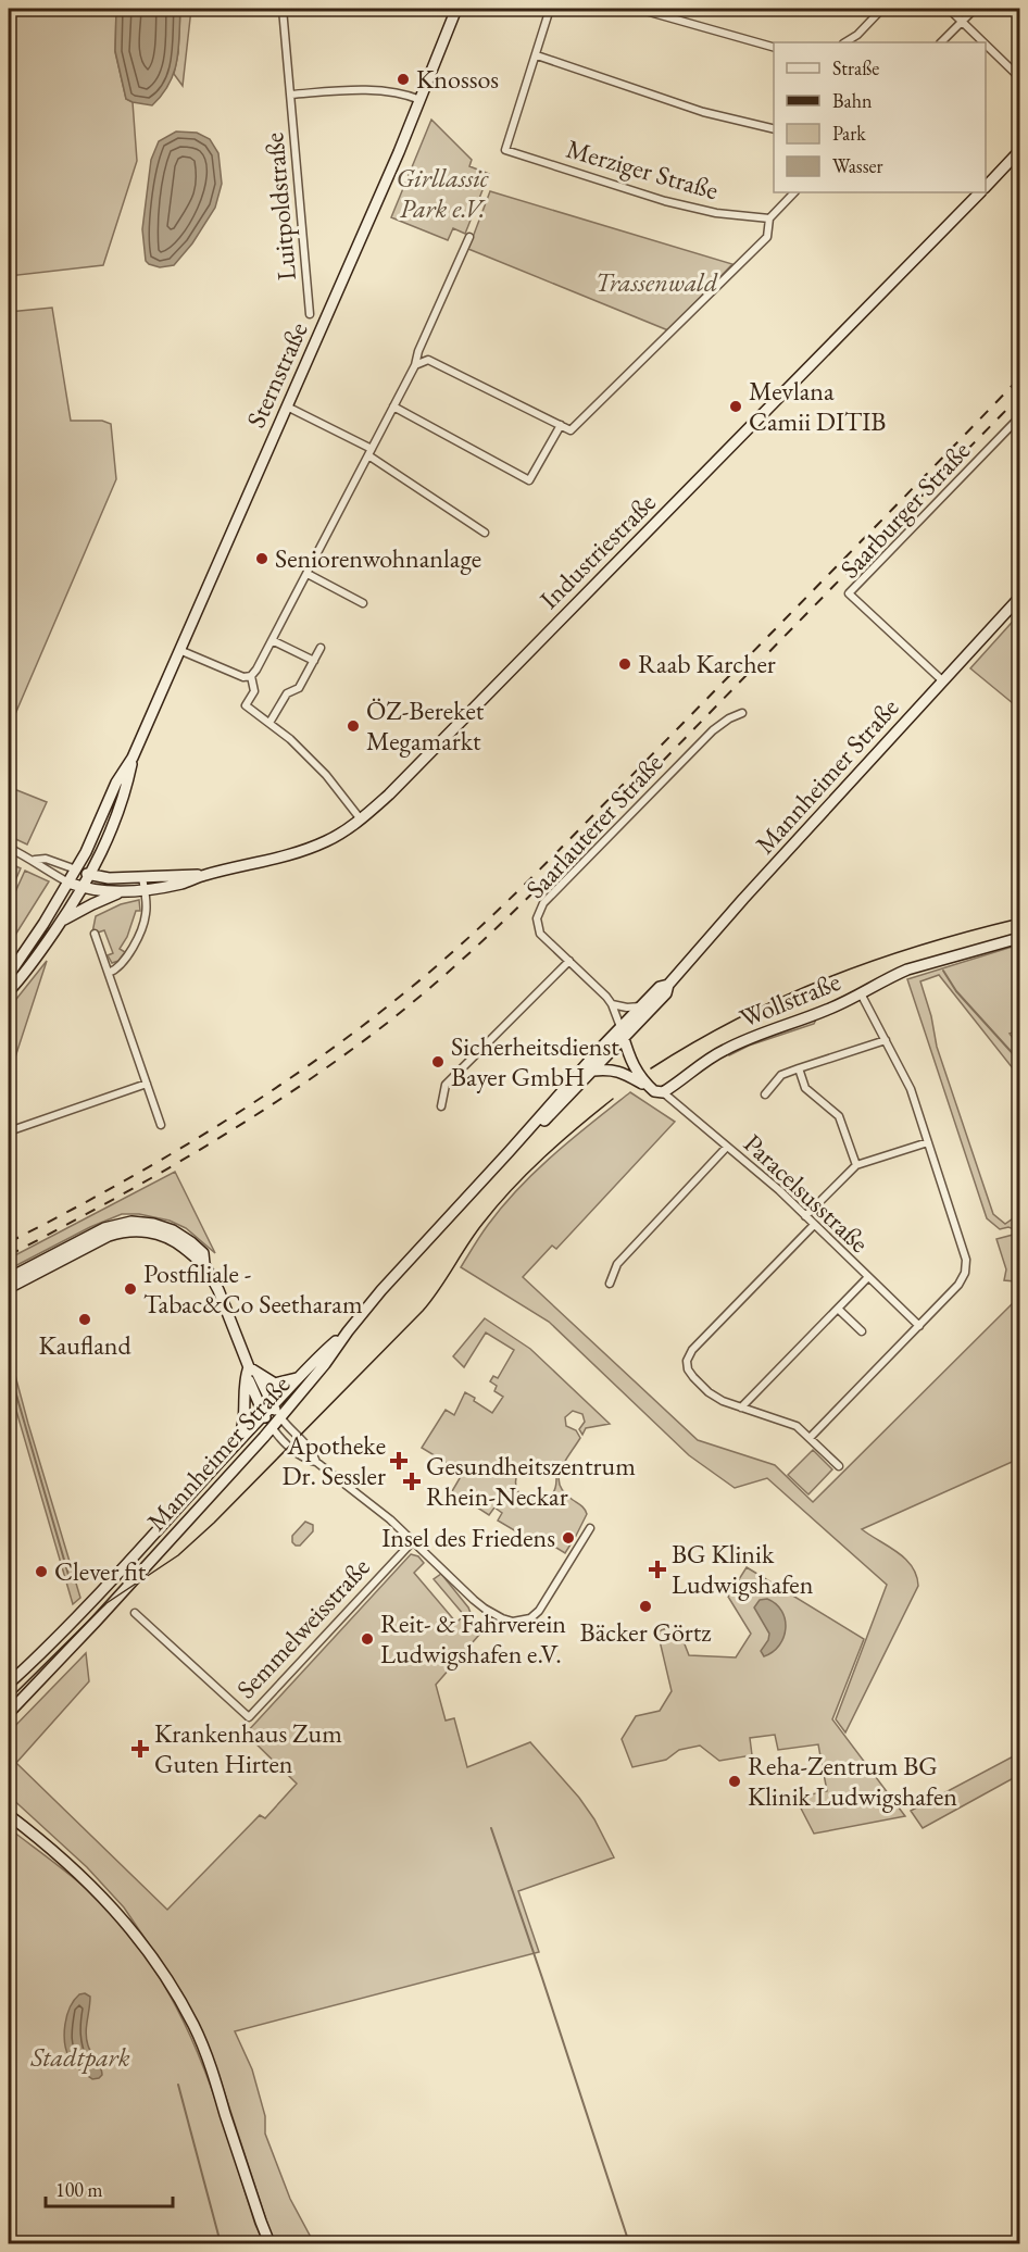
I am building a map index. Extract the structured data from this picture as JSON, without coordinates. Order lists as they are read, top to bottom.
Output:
{
  "streets": {
    "street": [
      "Merziger Straße",
      "Luitpoldstraße",
      "Sternstraße",
      "Saarburger Straße",
      "Industriestraße",
      "Mannheimer Straße",
      "Saarlauterer Straße",
      "Wollstraße",
      "Paracelsusstraße",
      "Semmelweisstraße"
    ]
  },
  "crossings": [
    ["Luitpoldstraße", "Sternstraße"],
    ["Sternstraße", "Industriestraße"],
    ["Saarburger Straße", "Mannheimer Straße"],
    ["Mannheimer Straße", "Saarlauterer Straße"],
    ["Wollstraße", "Paracelsusstraße"]
  ],
  "parks": ["Girllassic Park e.V.", "Trassenwald", "Stadtpark"],
  "places": {
    "other": [
      "Knossos",
      "Mevlana Camii DITIB",
      "Seniorenwohnanlage",
      "Raab Karcher",
      "ÖZ-Bereket Megamarkt",
      "Sicherheitsdienst Bayer GmbH",
      "Postfiliale - Tabac&Co Seetharam",
      "Kaufland",
      "Insel des Friedens",
      "Clever fit",
      "Bäcker Görtz",
      "Reit- & Fahrverein Ludwigshafen e.V.",
      "Reha-Zentrum BG Klinik Ludwigshafen"
    ],
    "health": [
      "Apotheke Dr. Sessler",
      "Gesundheitszentrum Rhein-Neckar",
      "BG Klinik Ludwigshafen",
      "Krankenhaus Zum Guten Hirten"
    ]
  },
  "legend": [
    "Straße",
    "Bahn",
    "Park",
    "Wasser"
  ],
  "scale_bar": "100 m"
}
